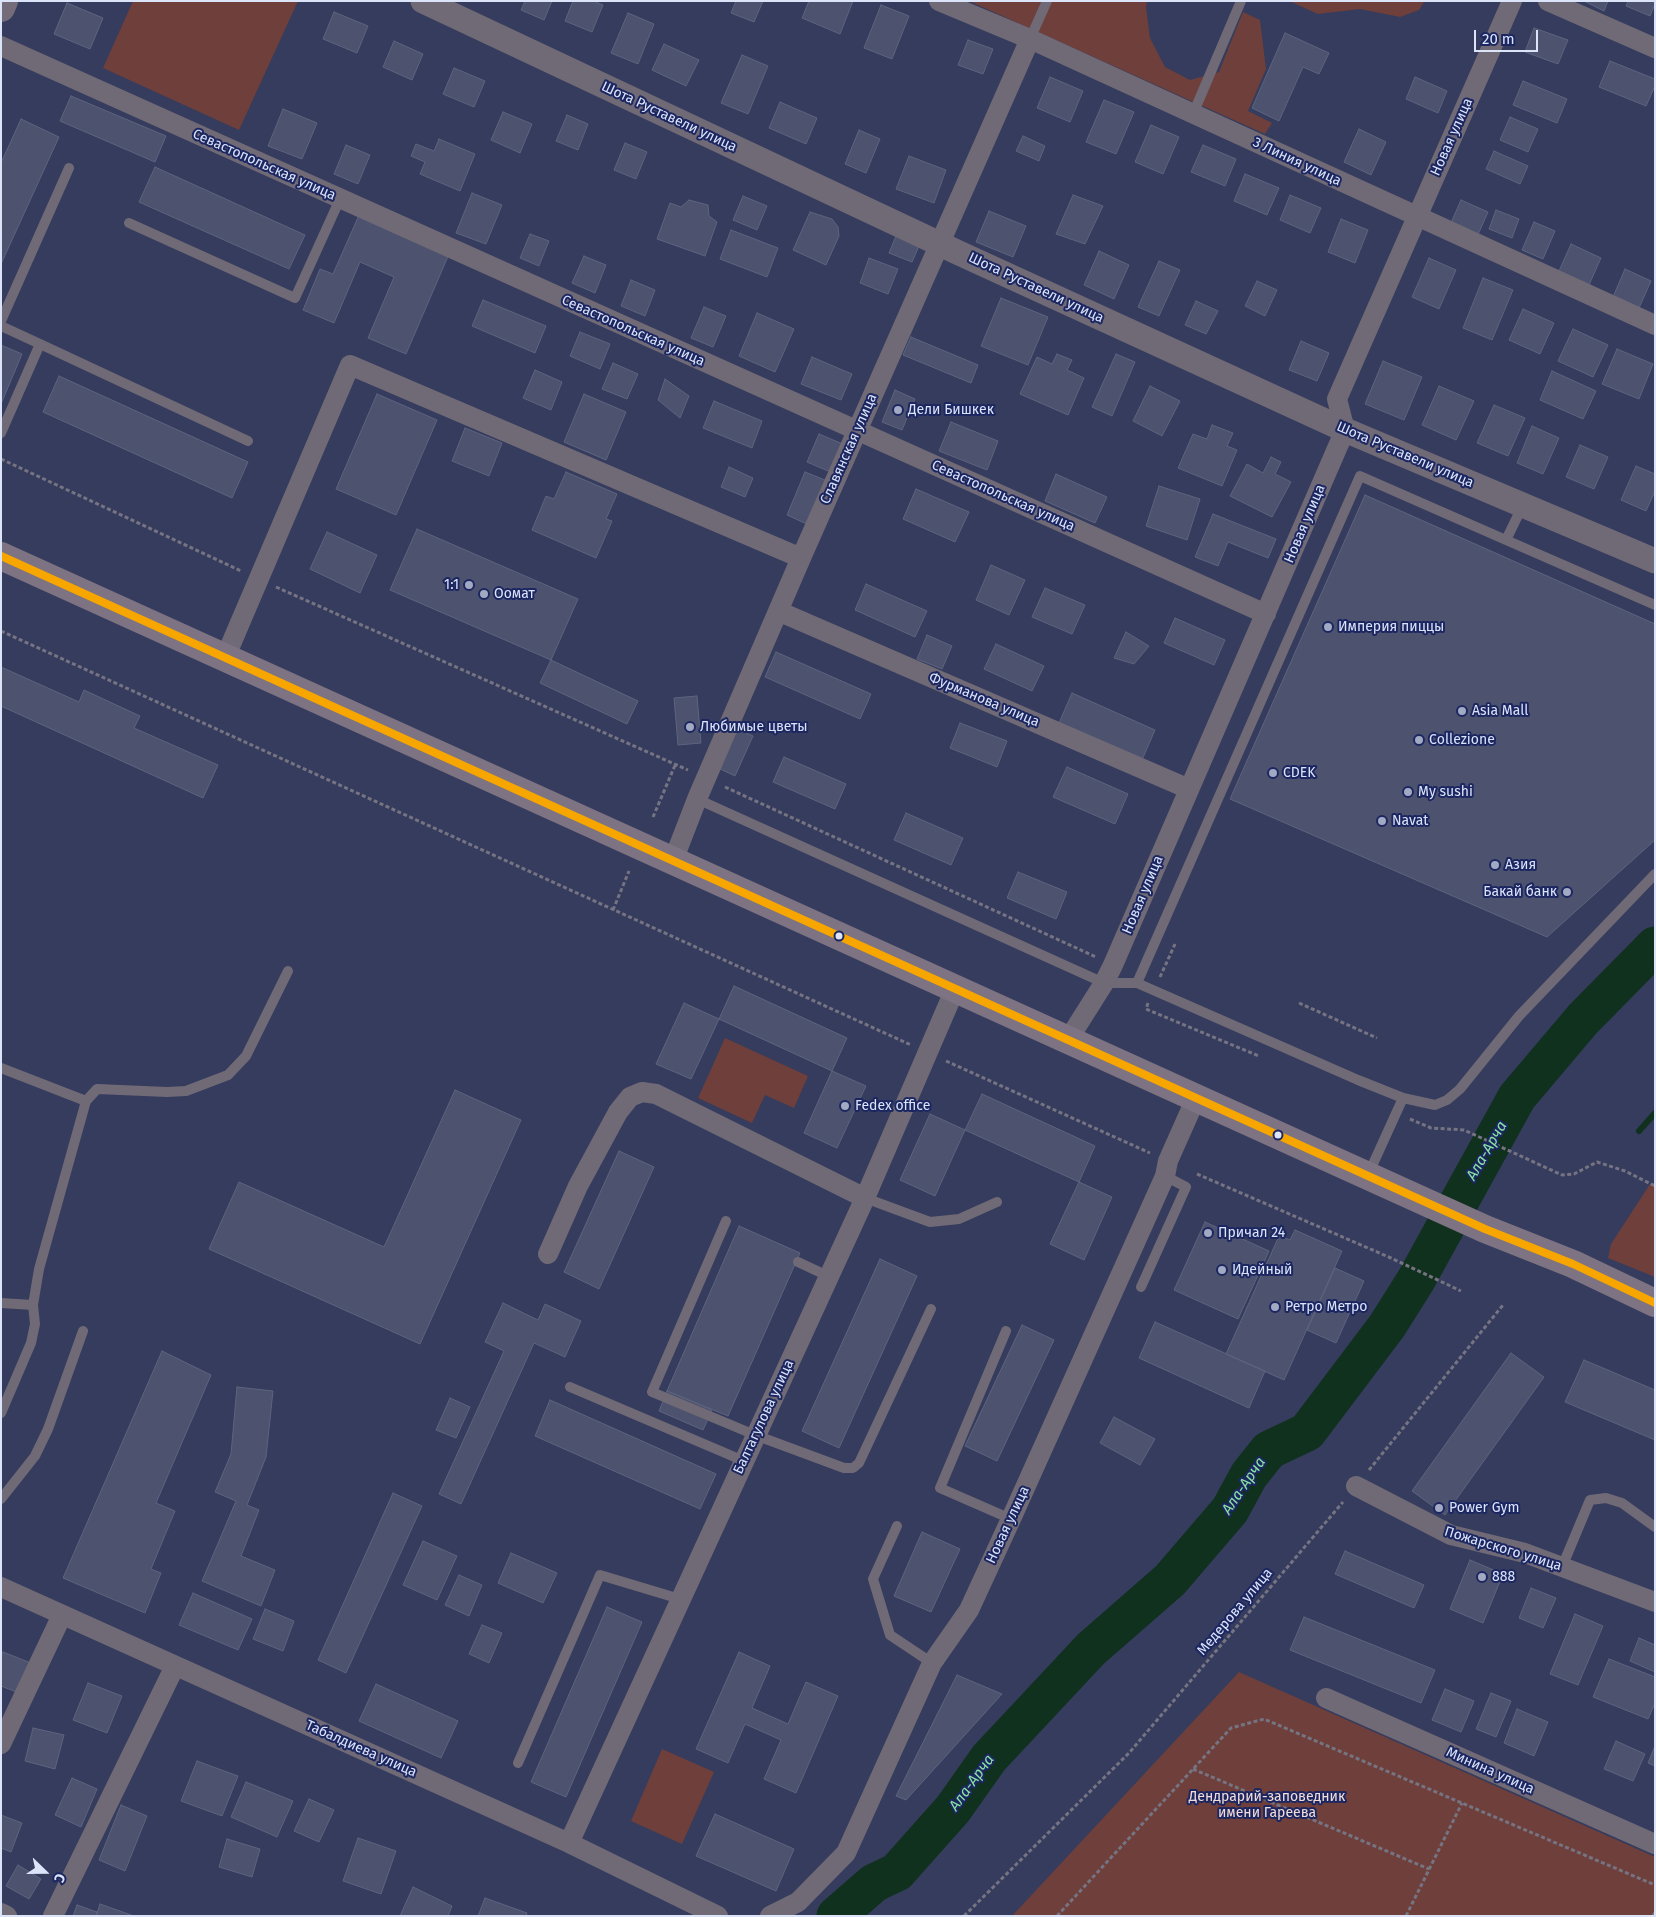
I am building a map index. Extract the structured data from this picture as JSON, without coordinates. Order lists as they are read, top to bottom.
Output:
{
  "streets": {
    "street": [
      "Шота Руставели улица",
      "Новая улица",
      "3 Линия улица",
      "Севастопольская улица",
      "Славянская улица",
      "Фурманова улица",
      "Балтагулова улица",
      "Пожарского улица",
      "Табалдиева улица",
      "Минина улица"
    ],
    "path": ["Медерова улица"]
  },
  "crossings": [
    ["Шота Руставели улица", "Новая улица"],
    ["Шота Руставели улица", "Славянская улица"],
    ["Новая улица", "3 Линия улица"],
    ["Новая улица", "Севастопольская улица"],
    ["Новая улица", "Фурманова улица"],
    ["3 Линия улица", "Славянская улица"],
    ["Севастопольская улица", "Славянская улица"],
    ["Славянская улица", "Фурманова улица"],
    ["Балтагулова улица", "Табалдиева улица"],
    ["Пожарского улица", "Медерова улица"]
  ],
  "water": ["Ала-Арча"],
  "parks": ["Дендрарий-заповедник имени Гареева"],
  "places": [
    "Дели Бишкек",
    "1:1",
    "Оомат",
    "Империя пиццы",
    "Asia Mall",
    "Любимые цветы",
    "Cоllezione",
    "CDEK",
    "My sushi",
    "Navat",
    "Азия",
    "Бакай банк",
    "Fedex office",
    "Причал 24",
    "Идейный",
    "Ретро Метро",
    "Power Gym",
    "888"
  ],
  "scale_bar": "20 m",
  "north": "right"
}
